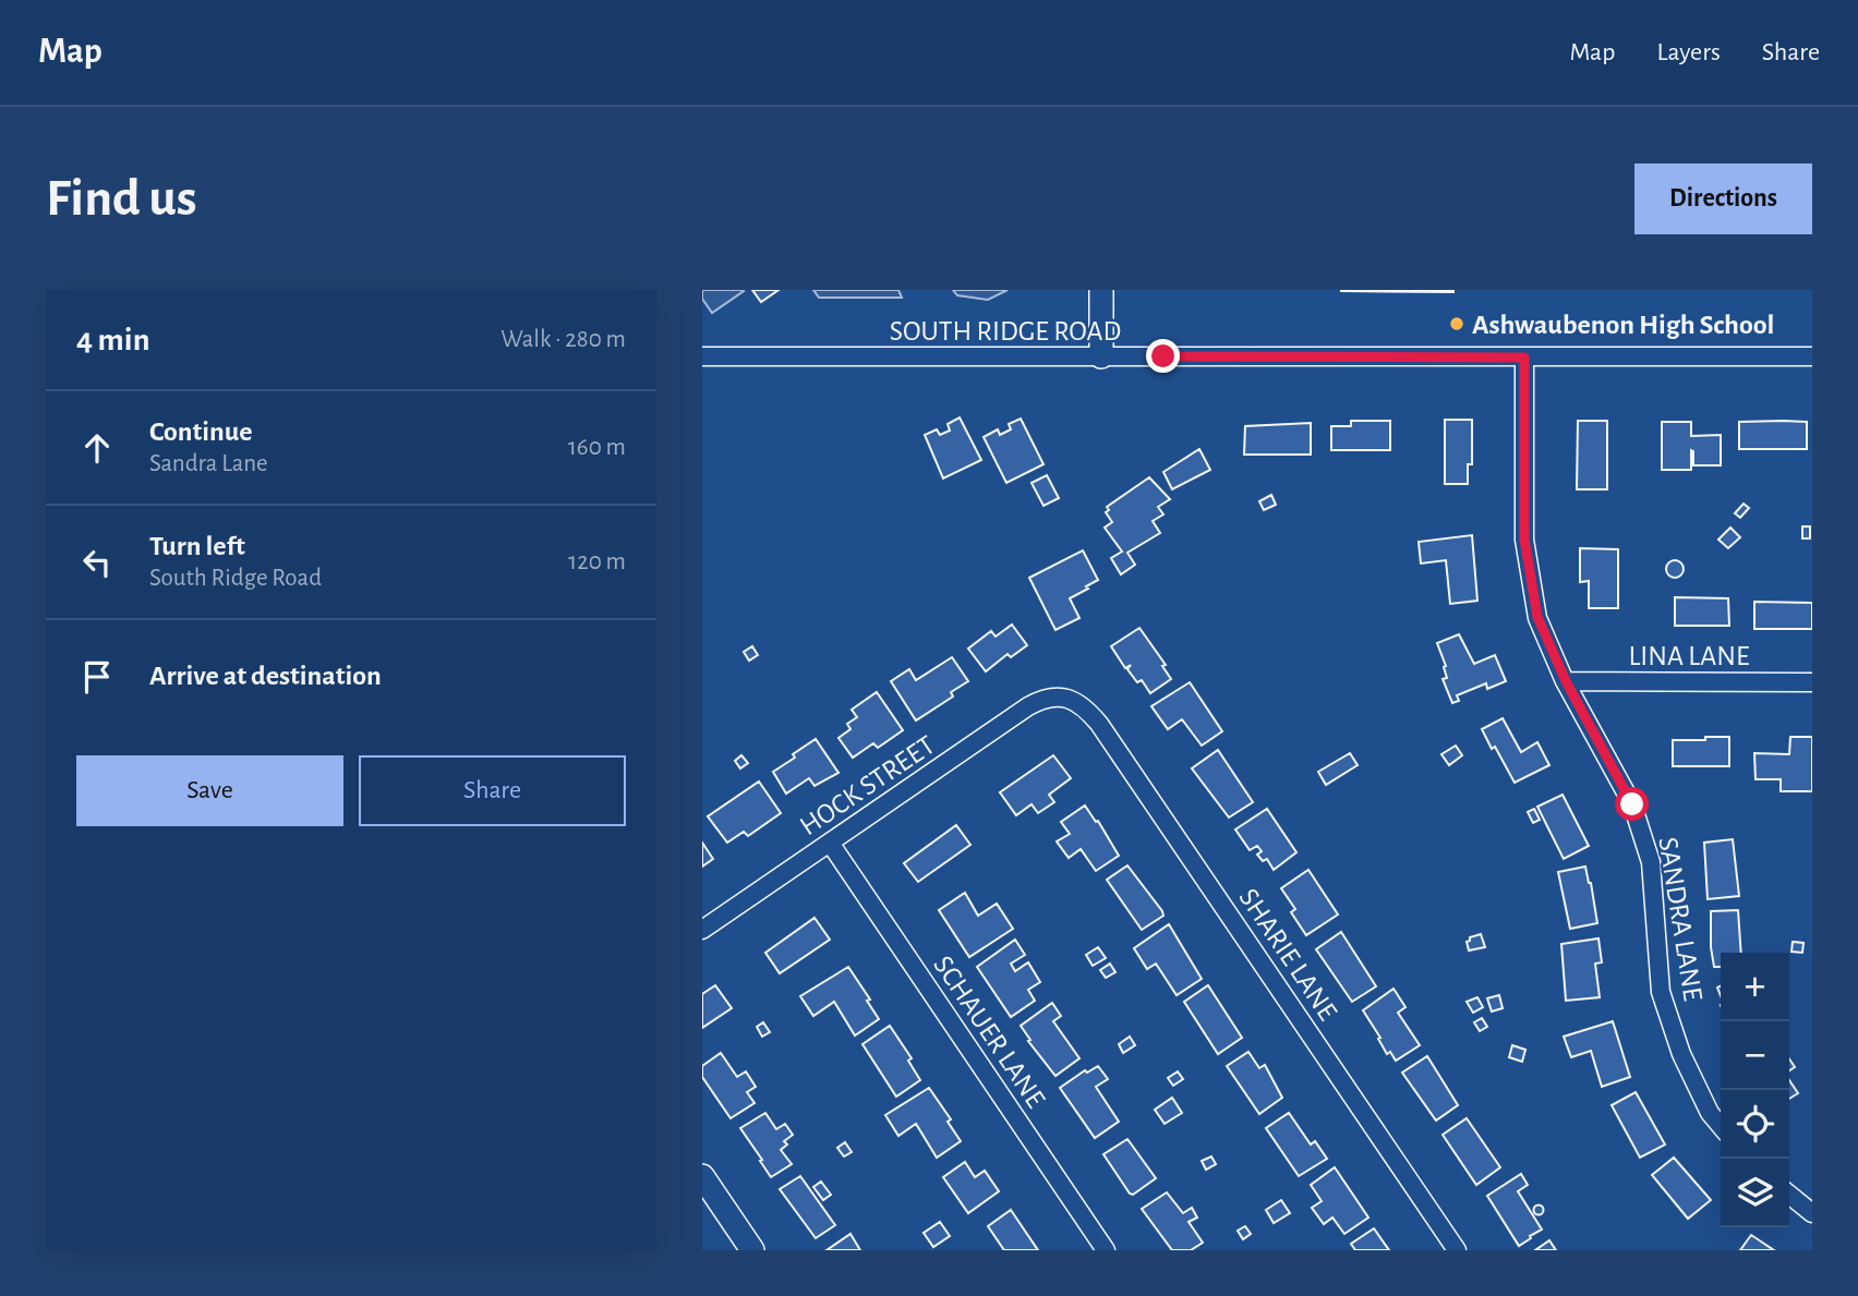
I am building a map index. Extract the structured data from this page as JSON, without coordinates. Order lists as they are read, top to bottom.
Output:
{
  "streets": {
    "street": [
      "SOUTH RIDGE ROAD",
      "LINA LANE",
      "HOCK STREET",
      "SANDRA LANE",
      "SHARIE LANE",
      "SCHAUER LANE"
    ]
  },
  "crossings": [
    ["SOUTH RIDGE ROAD", "SANDRA LANE"],
    ["LINA LANE", "SANDRA LANE"],
    ["HOCK STREET", "SHARIE LANE"],
    ["HOCK STREET", "SCHAUER LANE"]
  ],
  "places": ["Ashwaubenon High School"],
  "page": {
    "header": "Map",
    "nav": ["Map", "Layers", "Share"],
    "buttons": [
      "Directions",
      ["Save", "Share"]
    ],
    "title": "Find us",
    "heading": ["4 min", "Walk · 280 m"],
    "list": [
      ["Continue", "Sandra Lane", "160 m"],
      ["Turn left", "South Ridge Road", "120 m"],
      "Arrive at destination"
    ],
    "map_buttons": ["+", "−"]
  }
}
